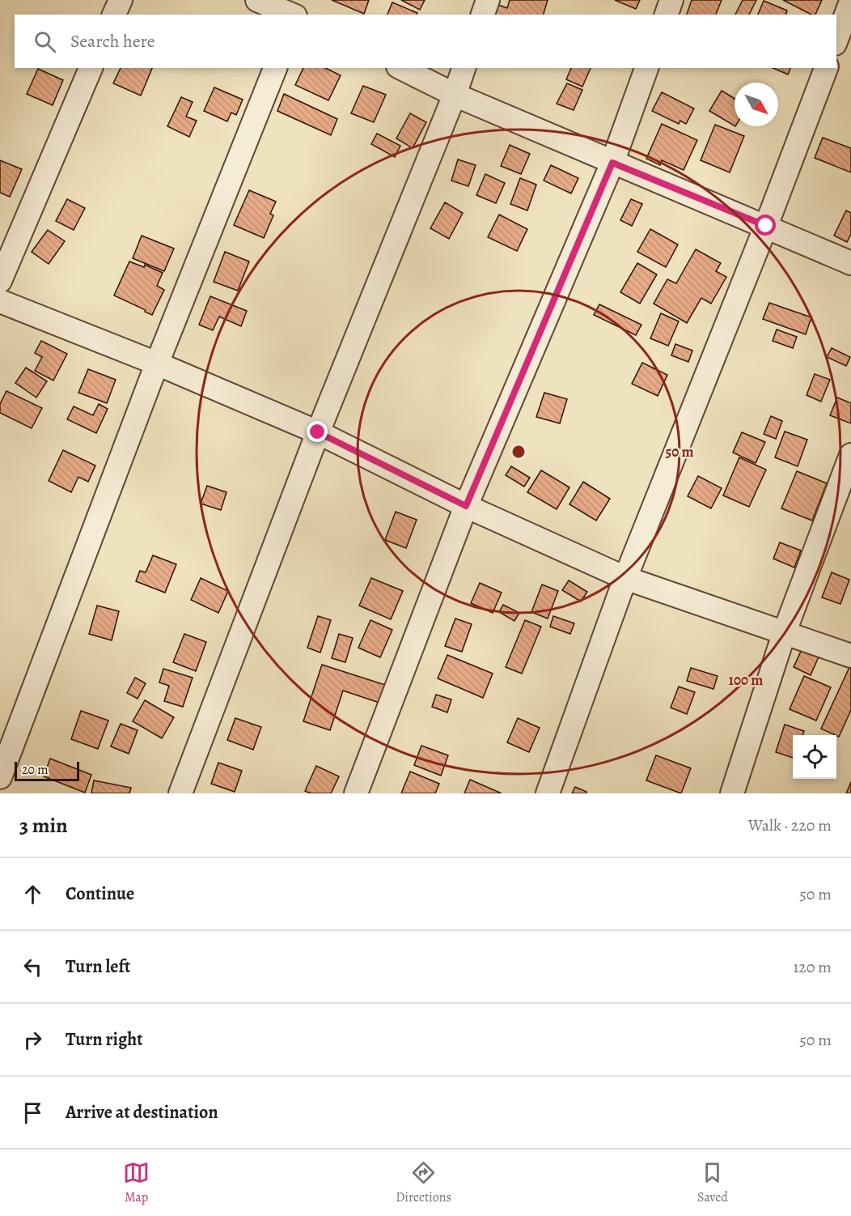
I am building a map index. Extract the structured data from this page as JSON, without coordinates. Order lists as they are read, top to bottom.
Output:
{
  "scale_bar": "20 m",
  "north": "bottom right",
  "page": {
    "search": "Search here",
    "scale": "20 m",
    "heading": ["3 min", "Walk · 220 m"],
    "list": [
      ["Continue", "50 m"],
      ["Turn left", "120 m"],
      ["Turn right", "50 m"],
      "Arrive at destination"
    ],
    "nav": ["Map", "Directions", "Saved"]
  },
  "rings": ["50 m", "100 m"]
}
